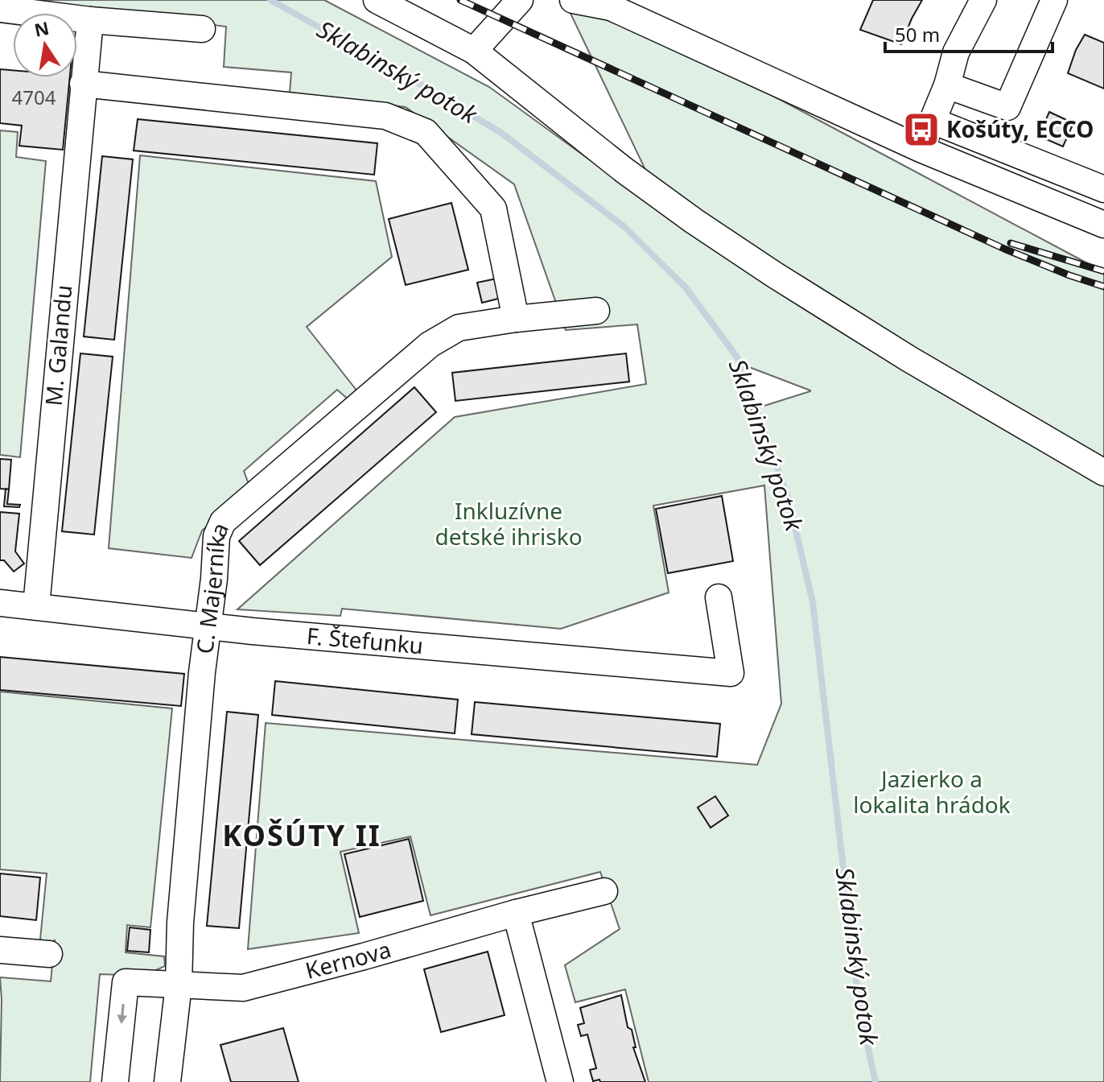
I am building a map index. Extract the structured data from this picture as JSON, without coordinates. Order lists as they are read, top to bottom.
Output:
{
  "streets": {
    "street": [
      "M. Galandu",
      "C. Majerníka",
      "F. Štefunku",
      "Kernova"
    ]
  },
  "crossings": [
    ["M. Galandu", "F. Štefunku"],
    ["C. Majerníka", "F. Štefunku"],
    ["C. Majerníka", "Kernova"]
  ],
  "districts": ["KOŠÚTY II"],
  "water": ["Sklabinský potok"],
  "parks": ["Inkluzívne detské ihrisko", "Jazierko a lokalita hrádok"],
  "places": {
    "bus stop": ["Košúty, ECCO"]
  },
  "house_numbers": ["4704"],
  "scale_bar": "50 m",
  "north": "top"
}
